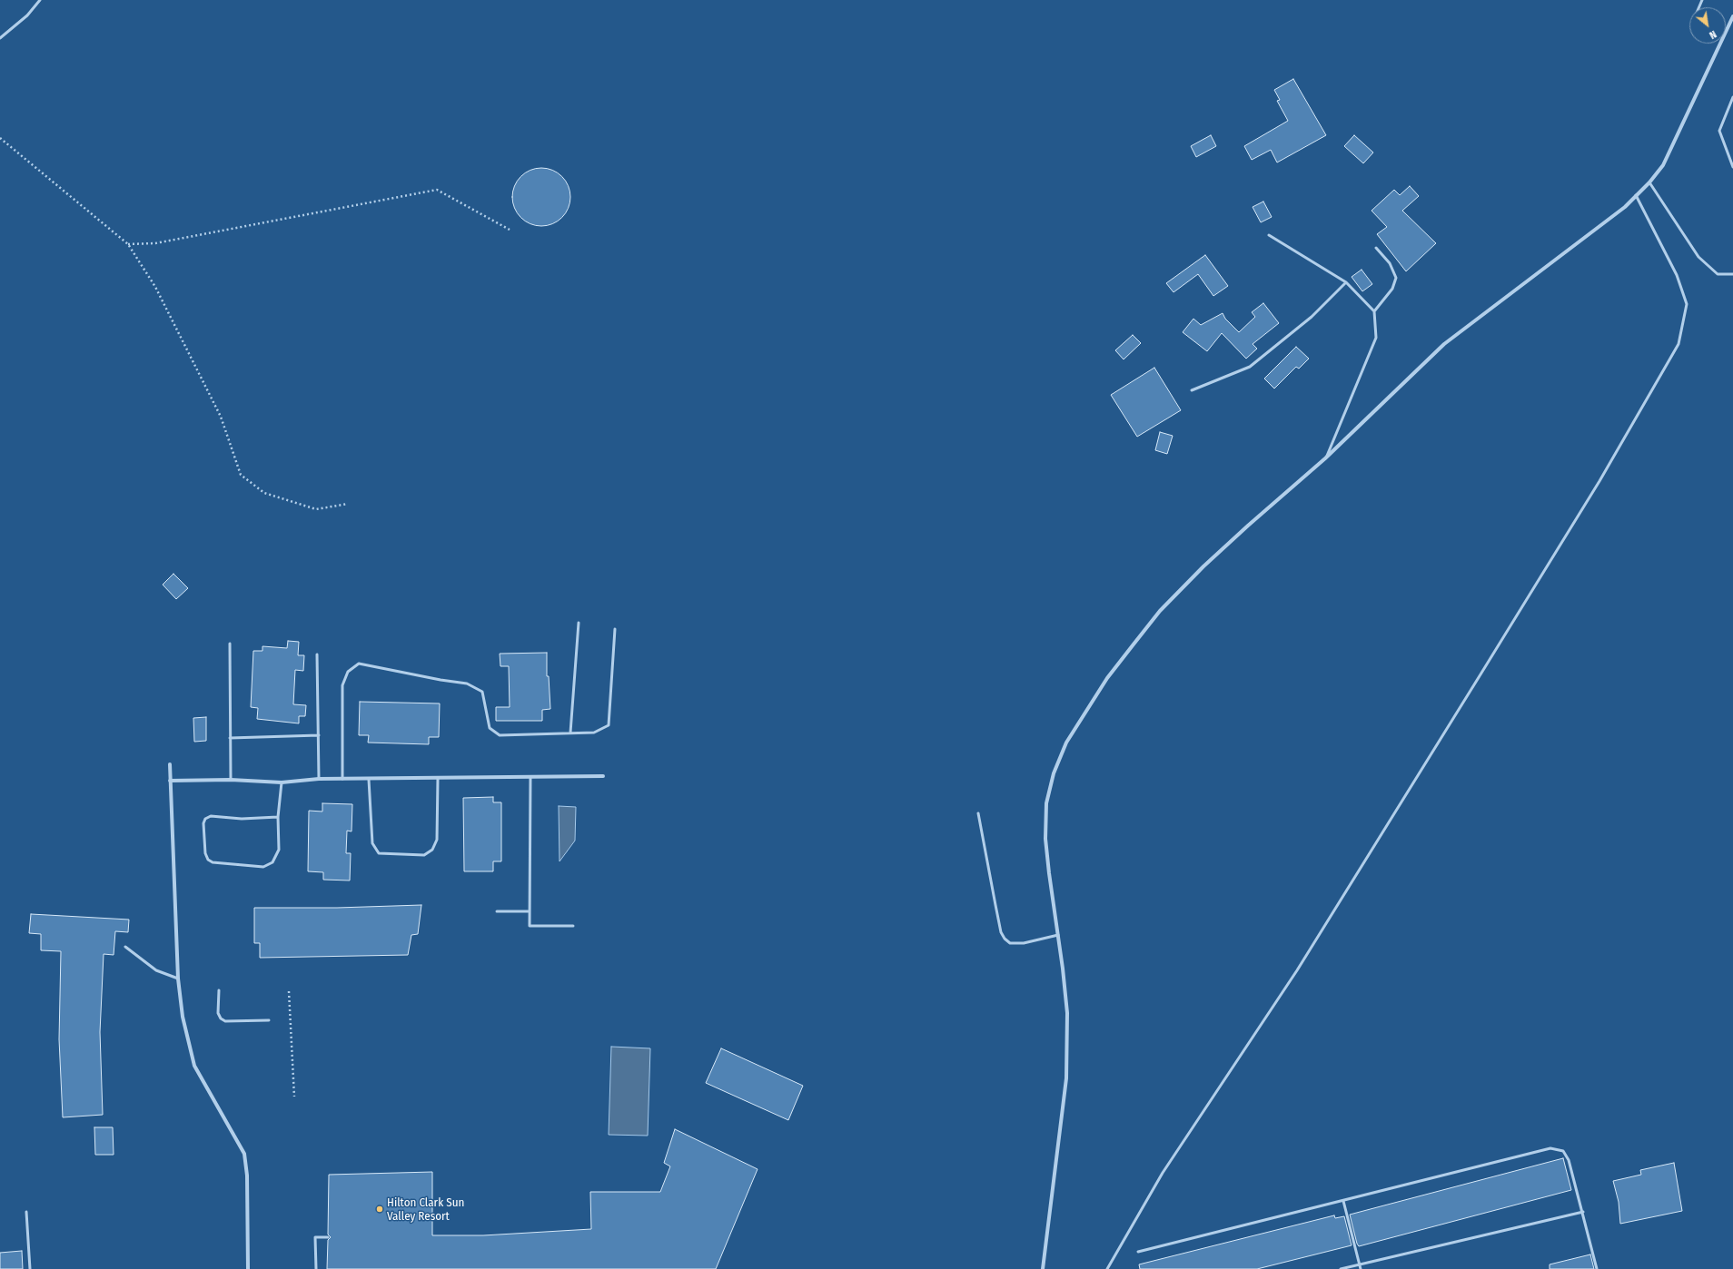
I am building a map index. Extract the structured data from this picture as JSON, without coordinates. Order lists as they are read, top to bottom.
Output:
{
  "places": ["Hilton Clark Sun Valley Resort"],
  "north": "bottom right"
}
